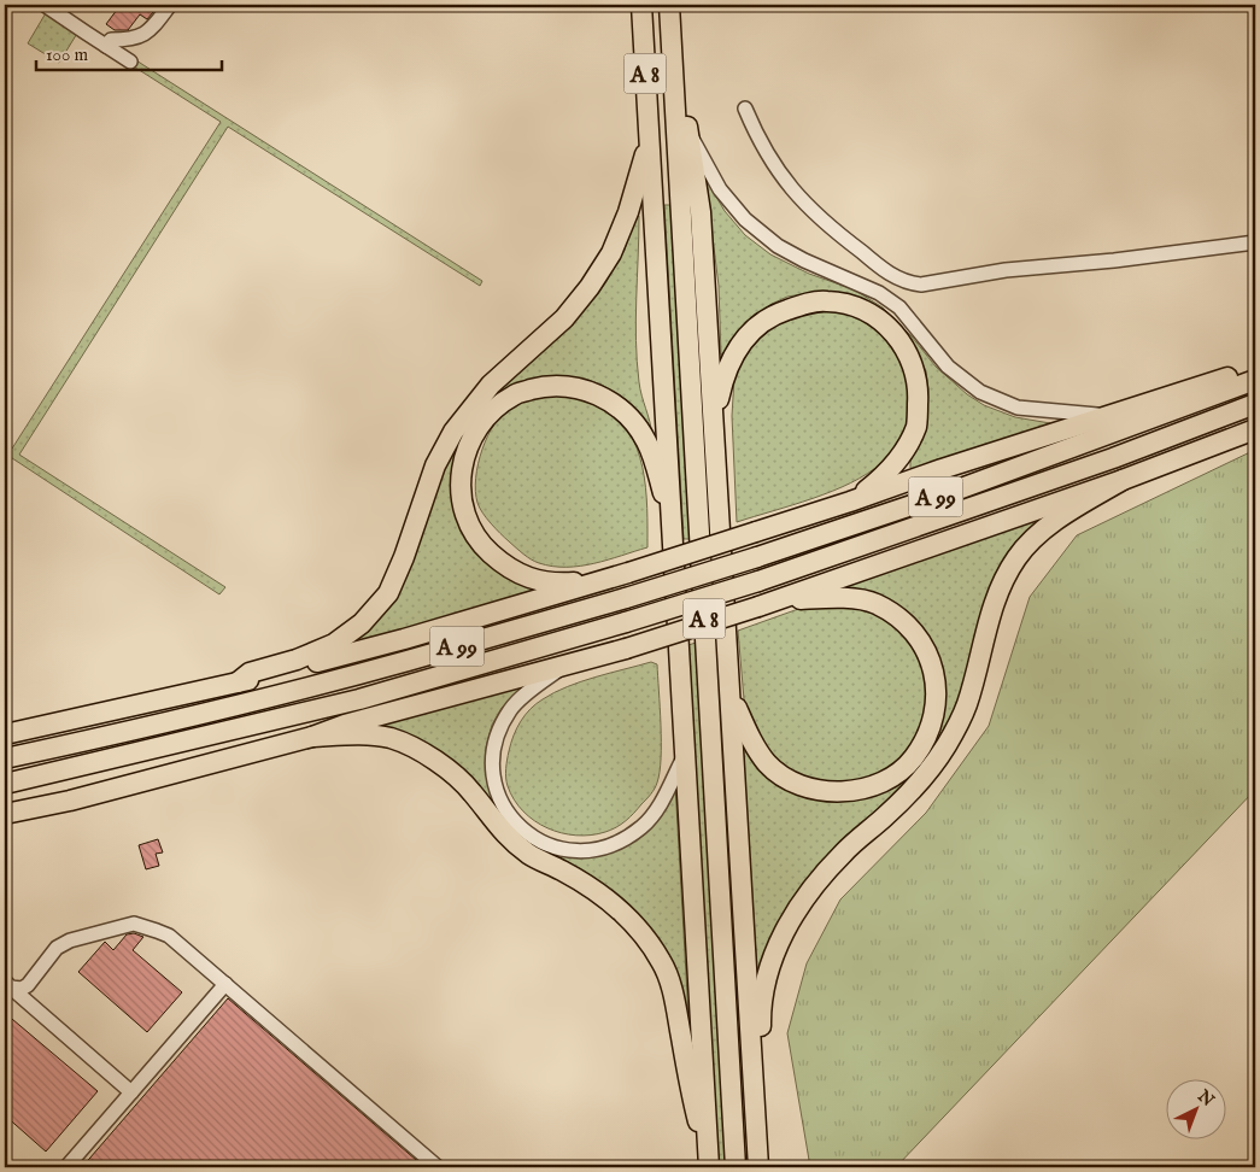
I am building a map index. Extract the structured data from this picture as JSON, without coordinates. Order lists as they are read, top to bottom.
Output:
{
  "streets": {
    "highway": ["A 8", "A 99"]
  },
  "scale_bar": "100 m",
  "north": "top right"
}
